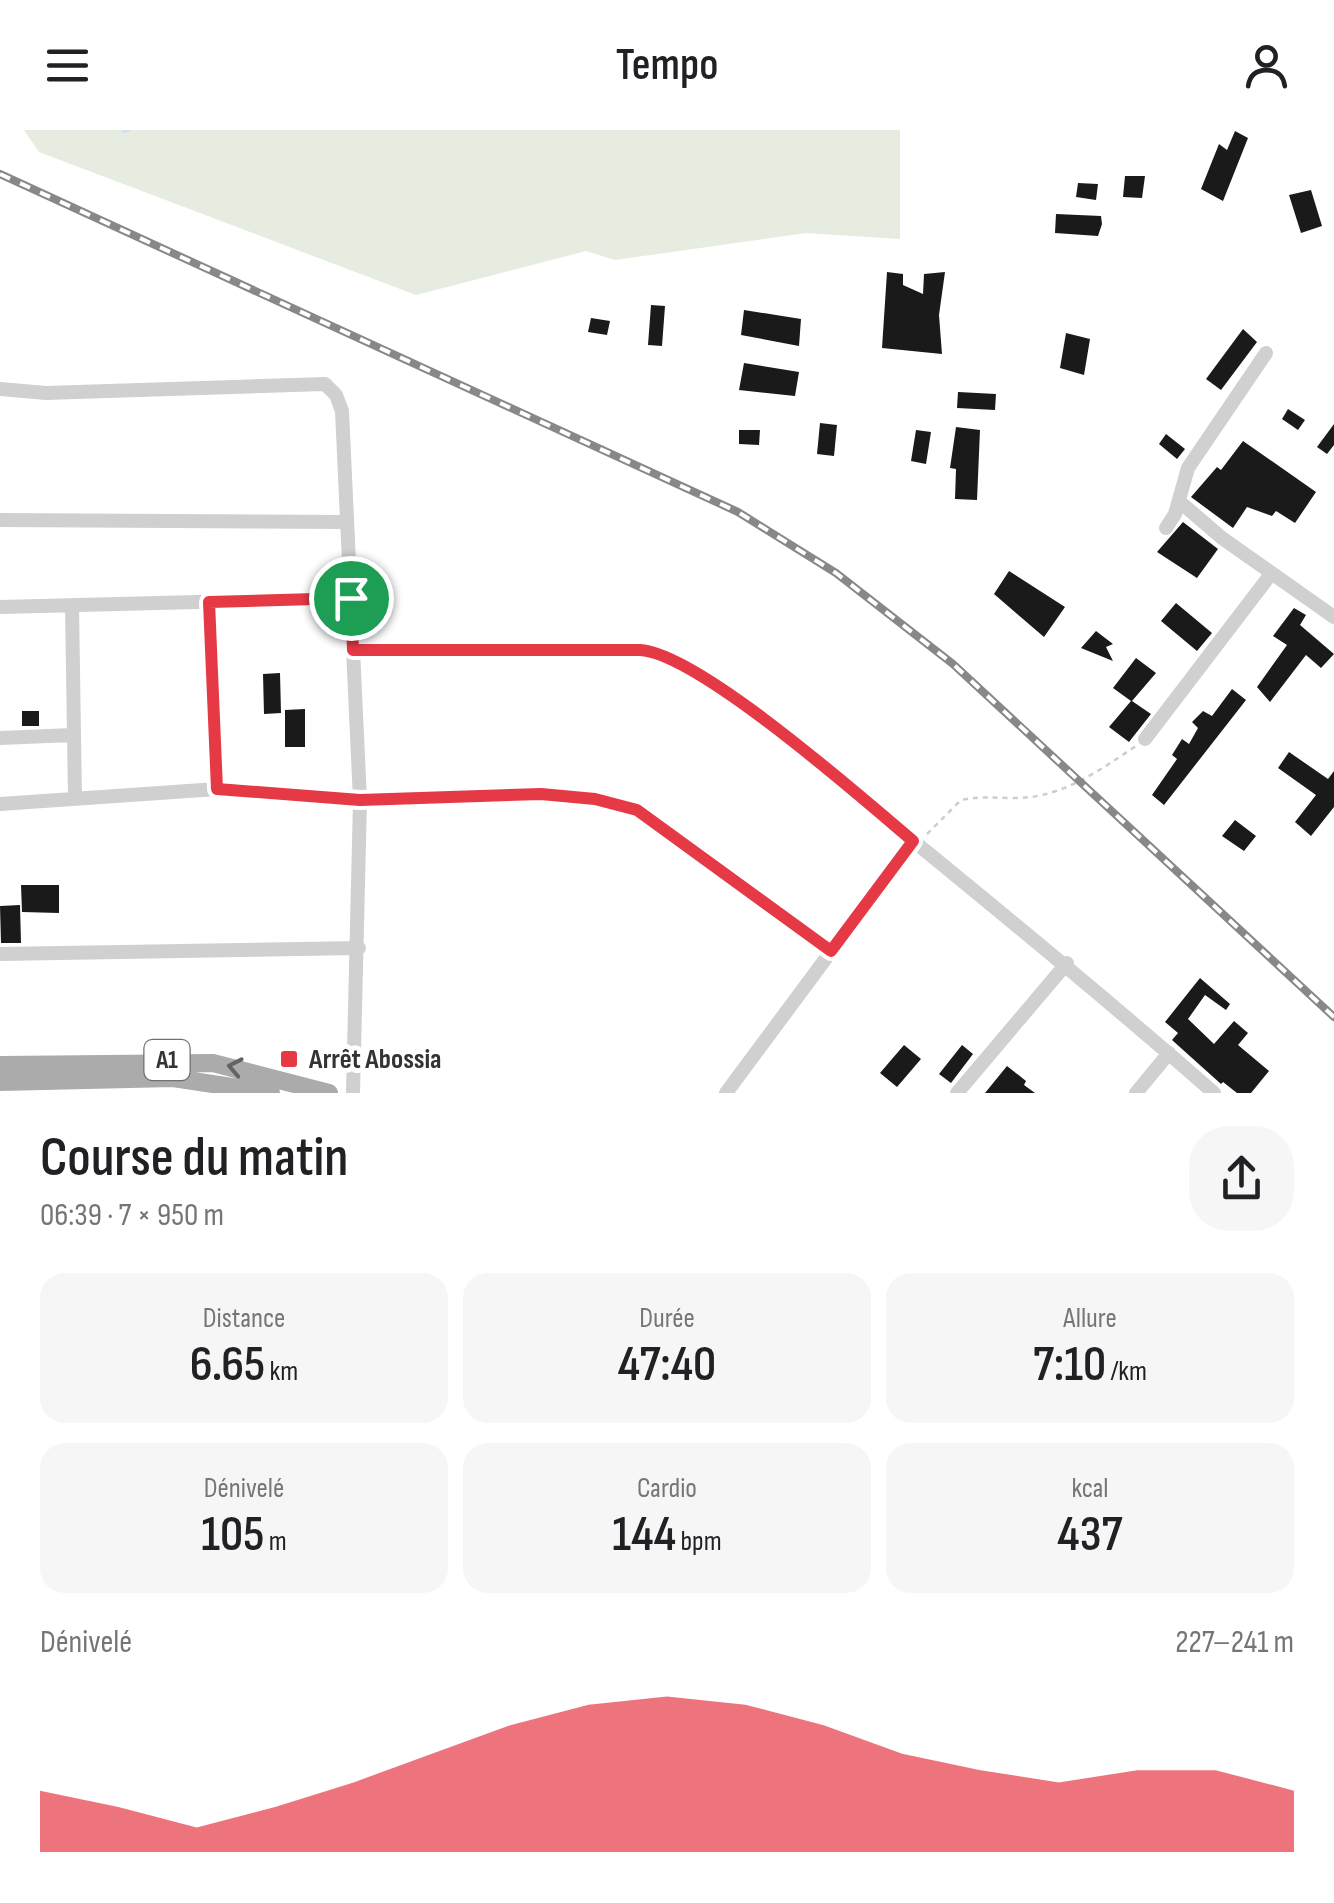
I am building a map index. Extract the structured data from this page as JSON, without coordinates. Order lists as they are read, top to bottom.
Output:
{
  "streets": {
    "main road": ["A1"]
  },
  "places": {
    "transit": ["Arrêt Abossia"]
  },
  "page": {
    "header": "Tempo",
    "heading": ["Course du matin", "06:39 · 7 × 950 m"],
    "stats": [
      ["Distance", "6.65 km"],
      ["Durée", "47:40"],
      ["Allure", "7:10 /km"],
      ["Dénivelé", "105 m"],
      ["Cardio", "144 bpm"],
      ["kcal", "437"]
    ],
    "chart": ["Dénivelé", "227–241 m"]
  }
}
